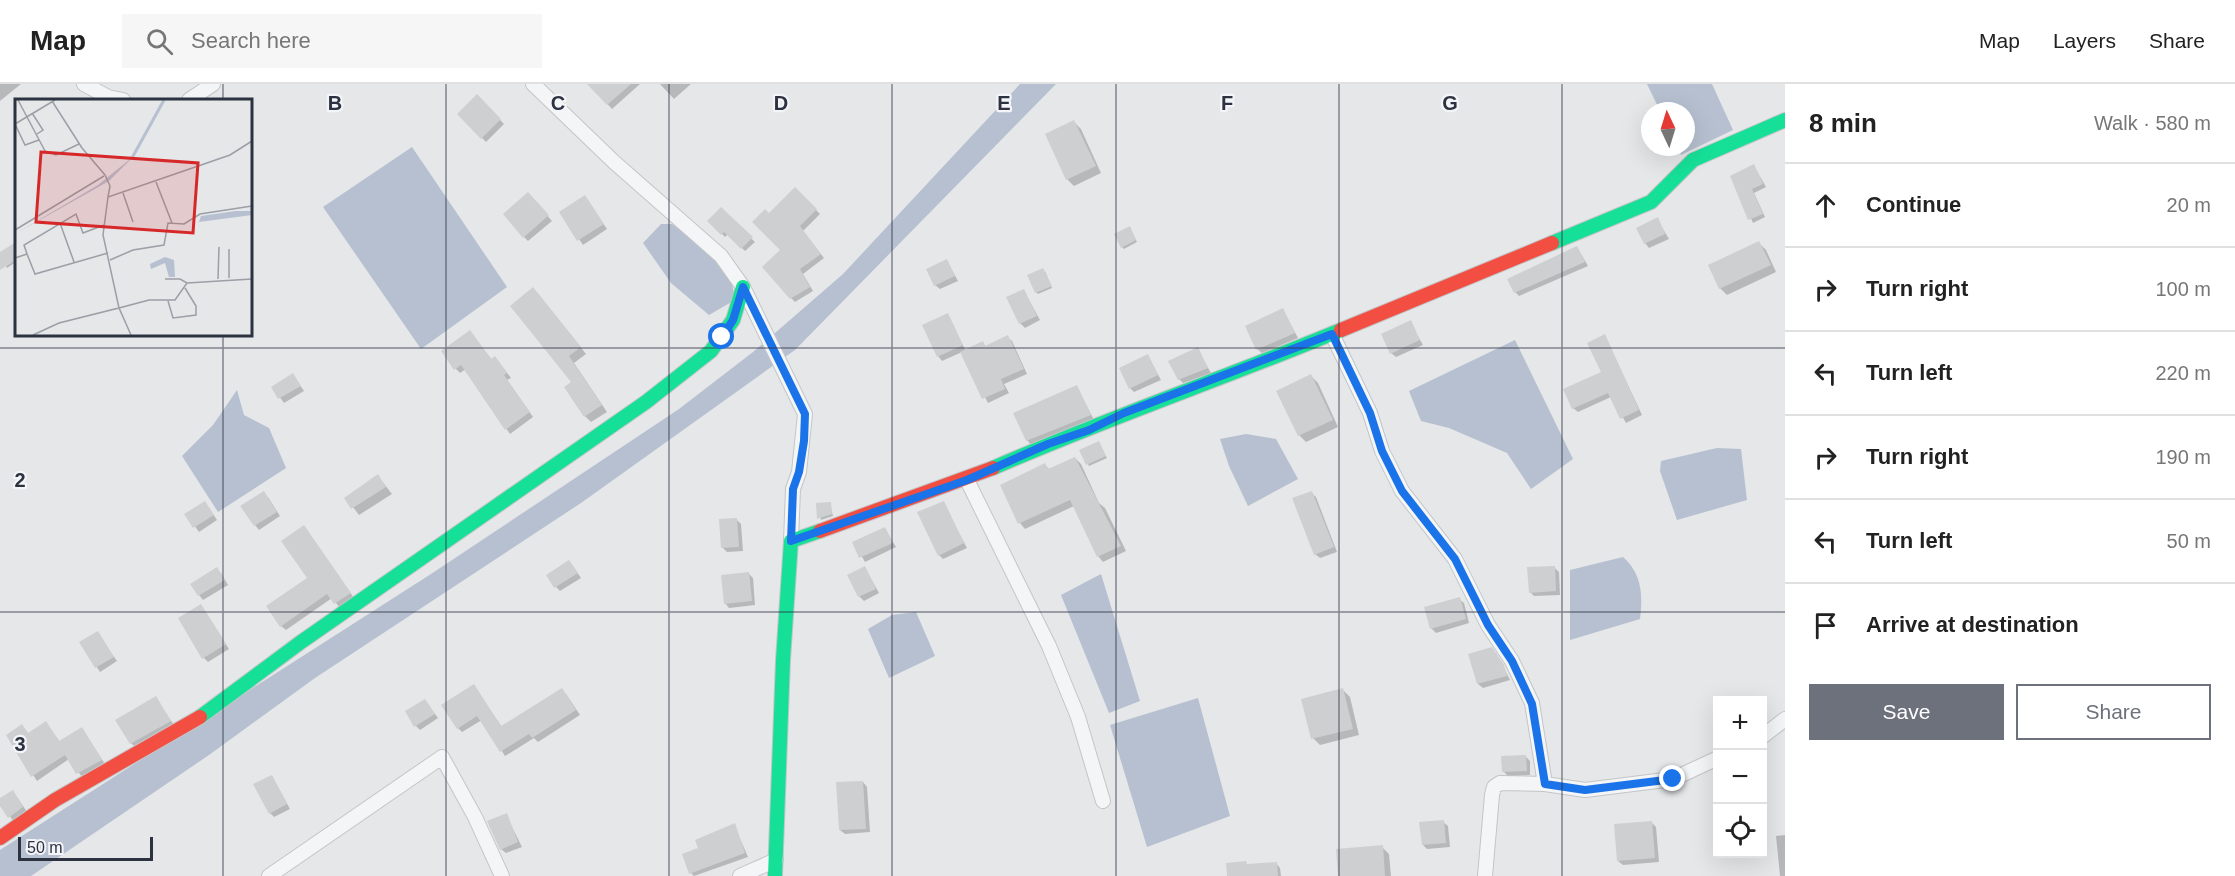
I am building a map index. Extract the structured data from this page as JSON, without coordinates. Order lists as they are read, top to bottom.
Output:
{
  "scale_bar": "50 m",
  "north": "top",
  "page": {
    "header": "Map",
    "search": "Search here",
    "nav": ["Map", "Layers", "Share"],
    "heading": ["8 min", "Walk · 580 m"],
    "list": [
      ["Continue", "20 m"],
      ["Turn right", "100 m"],
      ["Turn left", "220 m"],
      ["Turn right", "190 m"],
      ["Turn left", "50 m"],
      "Arrive at destination"
    ],
    "buttons": ["Save", "Share"],
    "map_buttons": ["+", "−"],
    "scale": "50 m"
  },
  "grid": {
    "columns": [
      "B",
      "C",
      "D",
      "E",
      "F",
      "G"
    ],
    "rows": ["2", "3"]
  }
}
